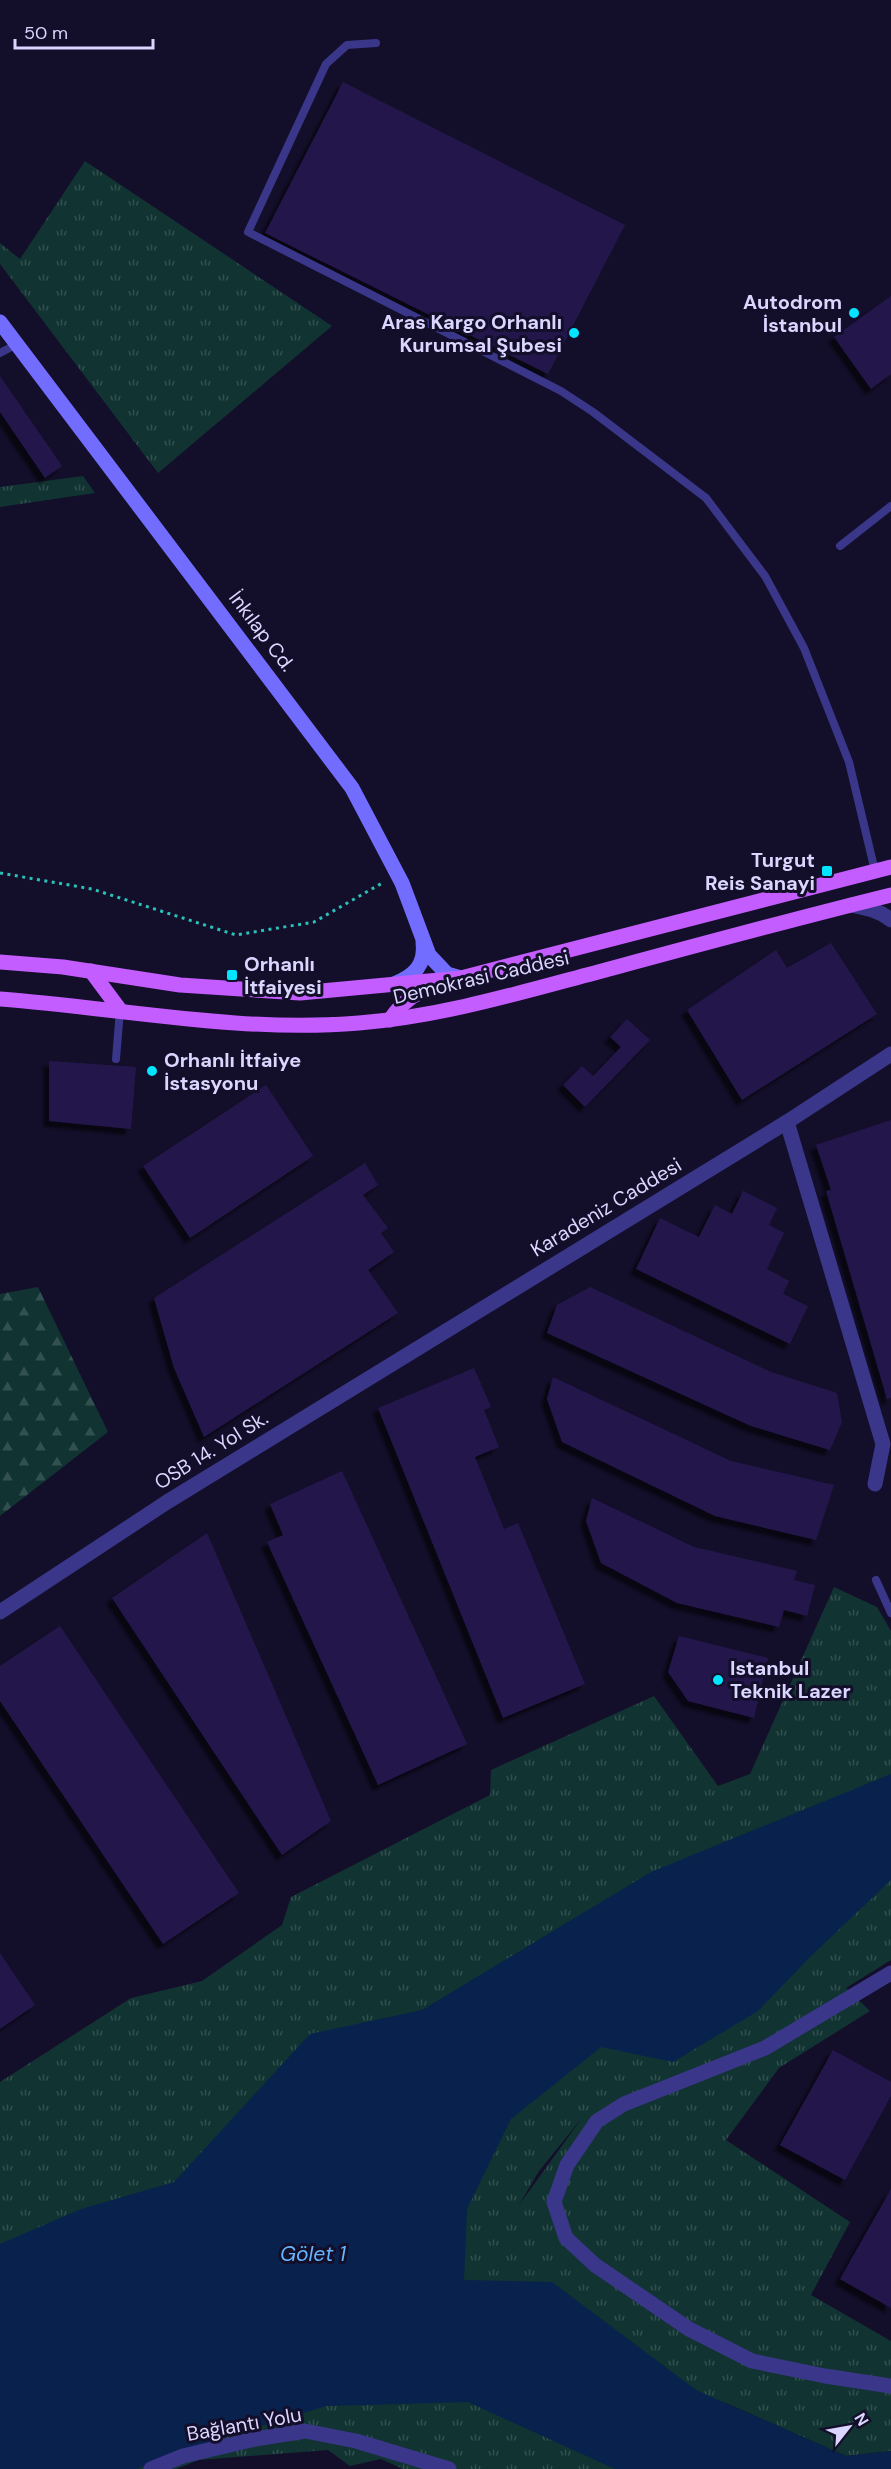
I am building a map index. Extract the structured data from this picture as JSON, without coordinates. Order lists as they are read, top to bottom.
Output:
{
  "streets": {
    "main road": ["Demokrasi Caddesi"],
    "street": [
      "İnkılap Cd.",
      "Karadeniz Caddesi",
      "OSB 14. Yol Sk.",
      "Bağlantı Yolu"
    ]
  },
  "crossings": [
    ["İnkılap Cd.", "Demokrasi Caddesi"],
    ["Karadeniz Caddesi", "OSB 14. Yol Sk."]
  ],
  "water": ["Gölet 1"],
  "places": {
    "other": [
      "Autodrom İstanbul",
      "Aras Kargo Orhanlı Kurumsal Şubesi",
      "Orhanlı İtfaiye İstasyonu",
      "Istanbul Teknik Lazer"
    ],
    "transit": ["Turgut Reis Sanayi", "Orhanlı İtfaiyesi"]
  },
  "scale_bar": "50 m",
  "north": "top right"
}
